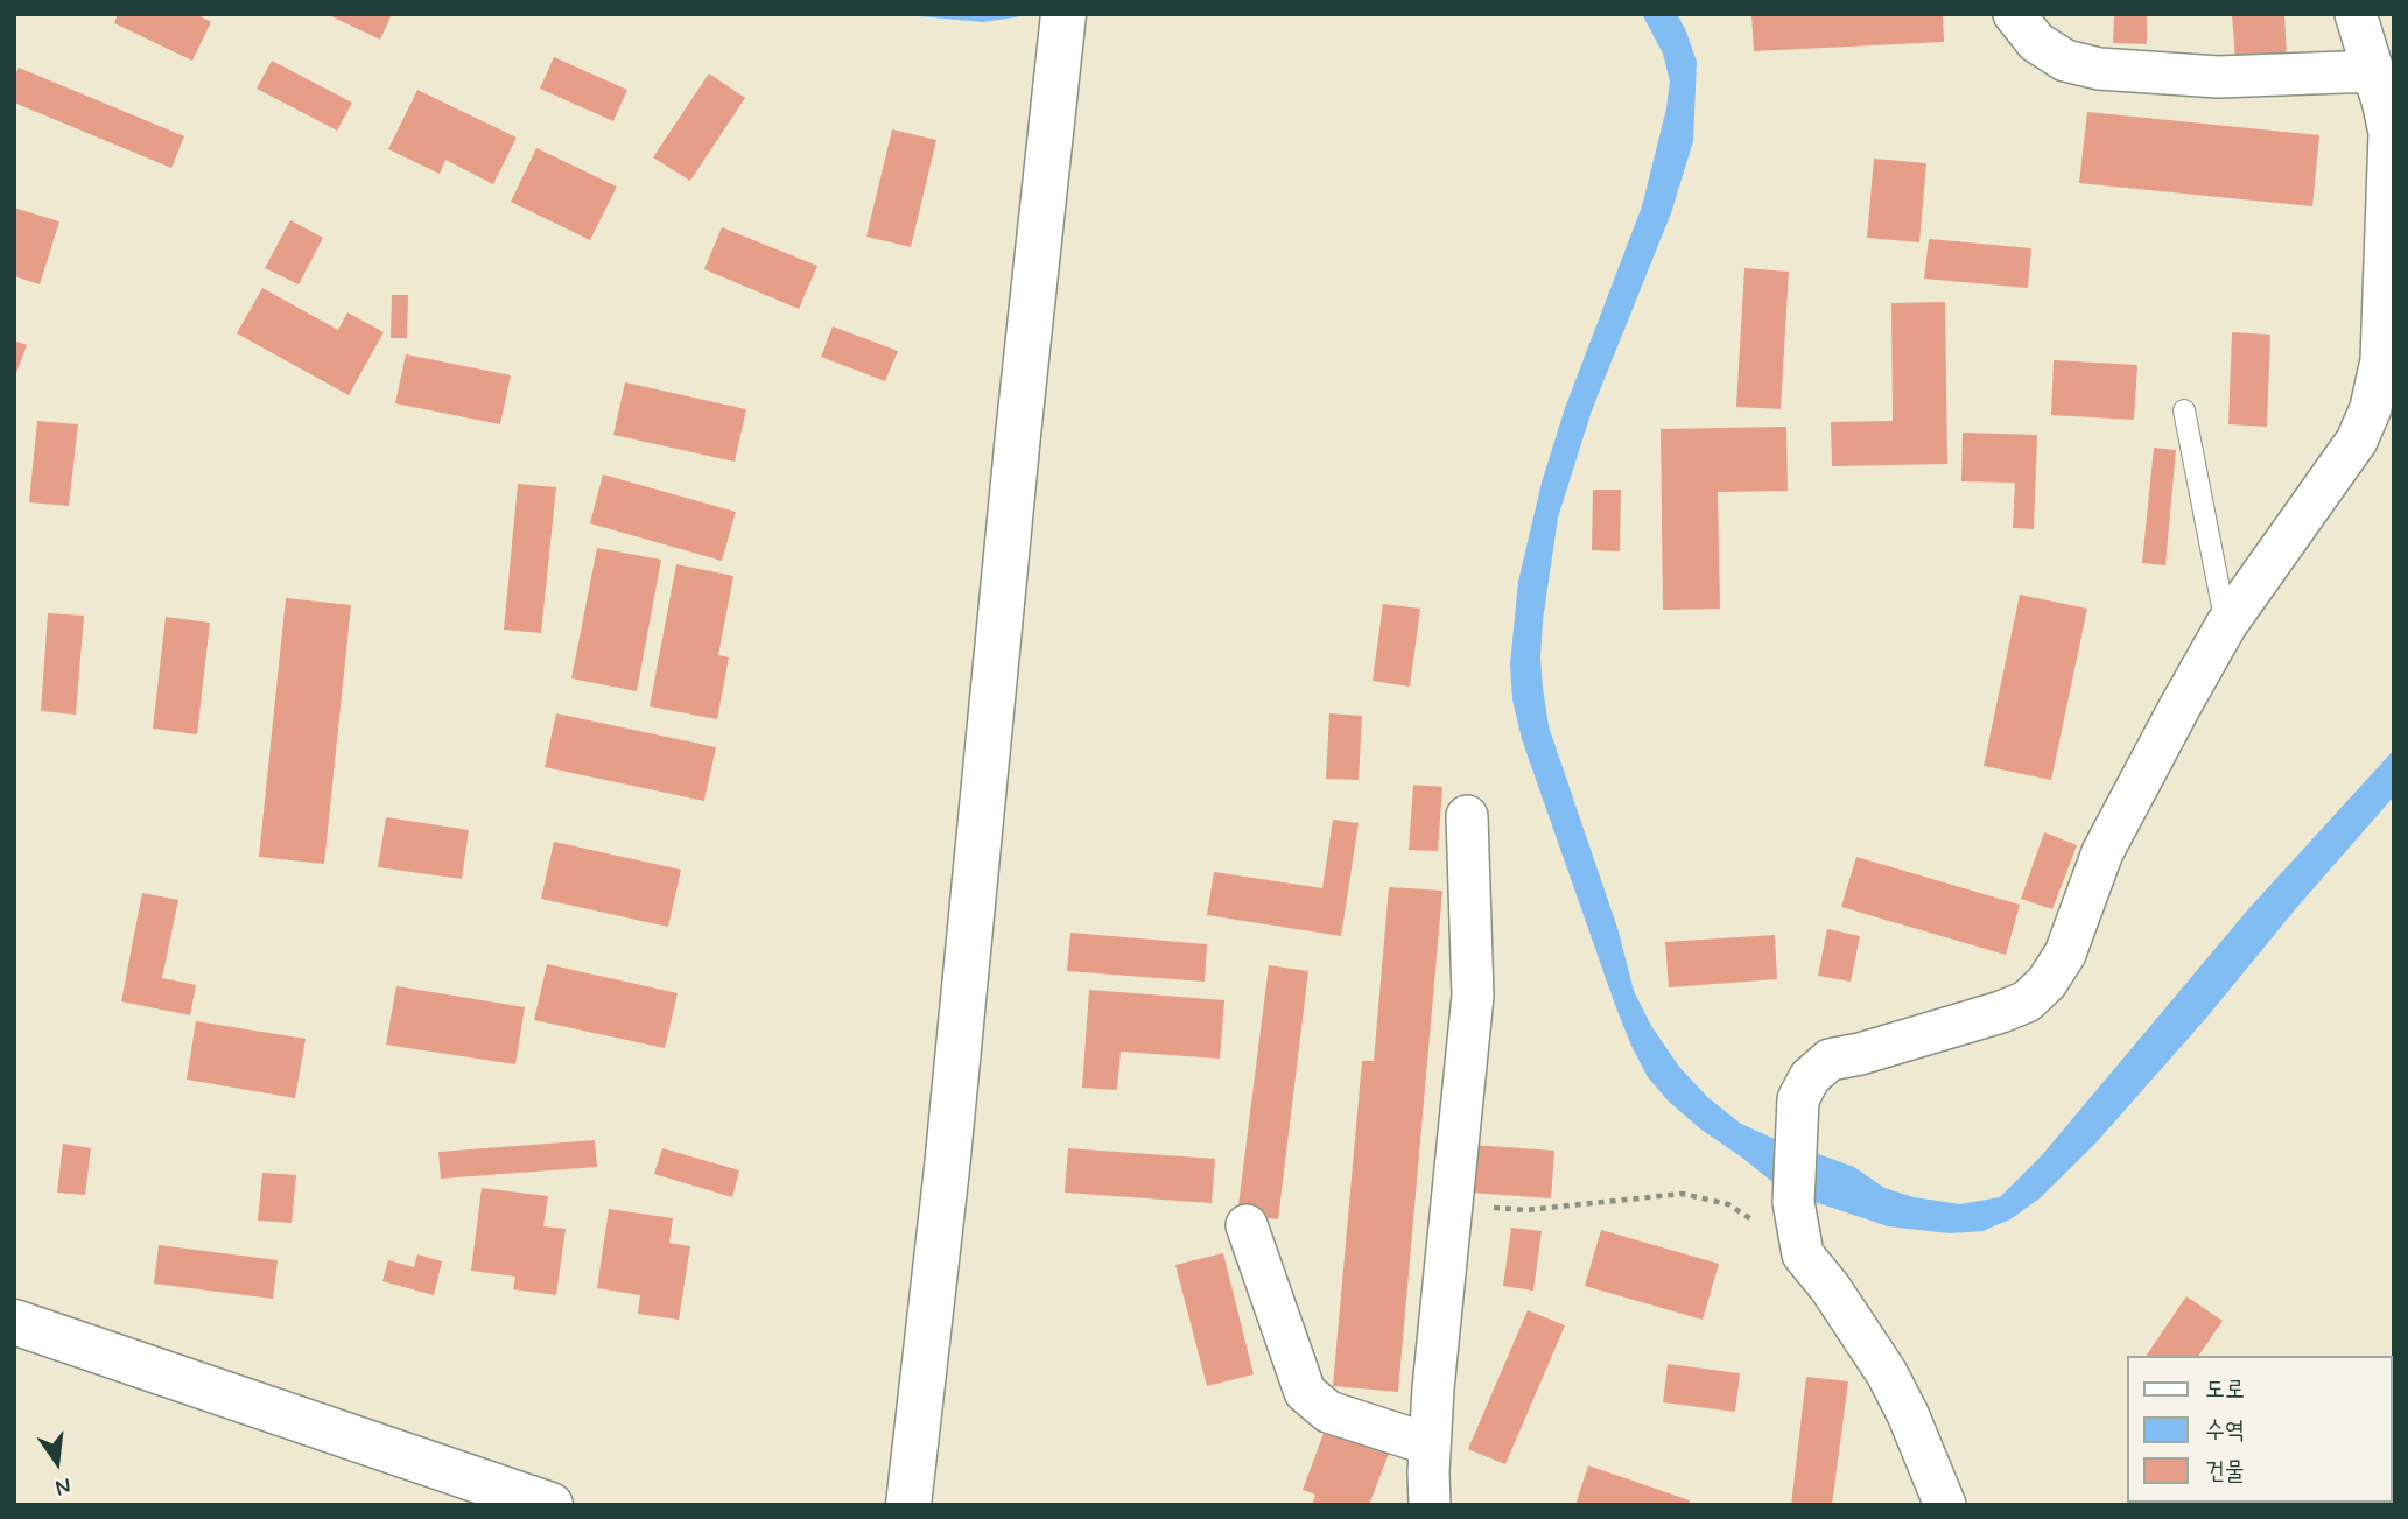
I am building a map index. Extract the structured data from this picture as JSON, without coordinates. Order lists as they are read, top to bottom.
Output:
{
  "legend": ["도로", "수역", "건물"],
  "north": "bottom"
}
